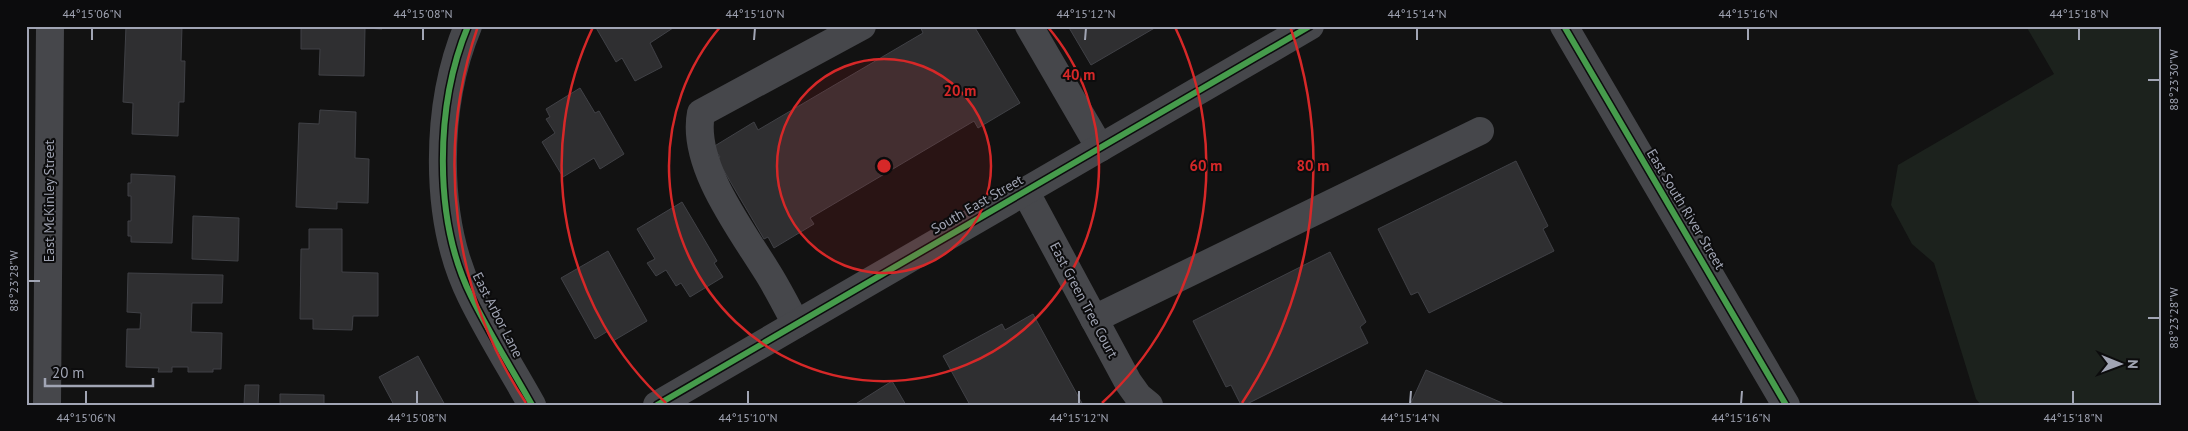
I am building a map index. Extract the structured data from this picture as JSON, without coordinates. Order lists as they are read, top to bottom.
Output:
{
  "streets": {
    "street": [
      "East McKinley Street",
      "South East Street",
      "East South River Street",
      "East Green Tree Court",
      "East Arbor Lane"
    ]
  },
  "crossings": [
    ["South East Street", "East Green Tree Court"]
  ],
  "scale_bar": "20 m",
  "north": "right",
  "coordinates": [
    "44°15'06\"N",
    "44°15'08\"N",
    "44°15'10\"N",
    "44°15'12\"N",
    "44°15'14\"N",
    "44°15'16\"N",
    "44°15'18\"N",
    "88°23'30\"W",
    "88°23'28\"W"
  ],
  "rings": [
    "40 m",
    "20 m",
    "60 m",
    "80 m"
  ]
}
